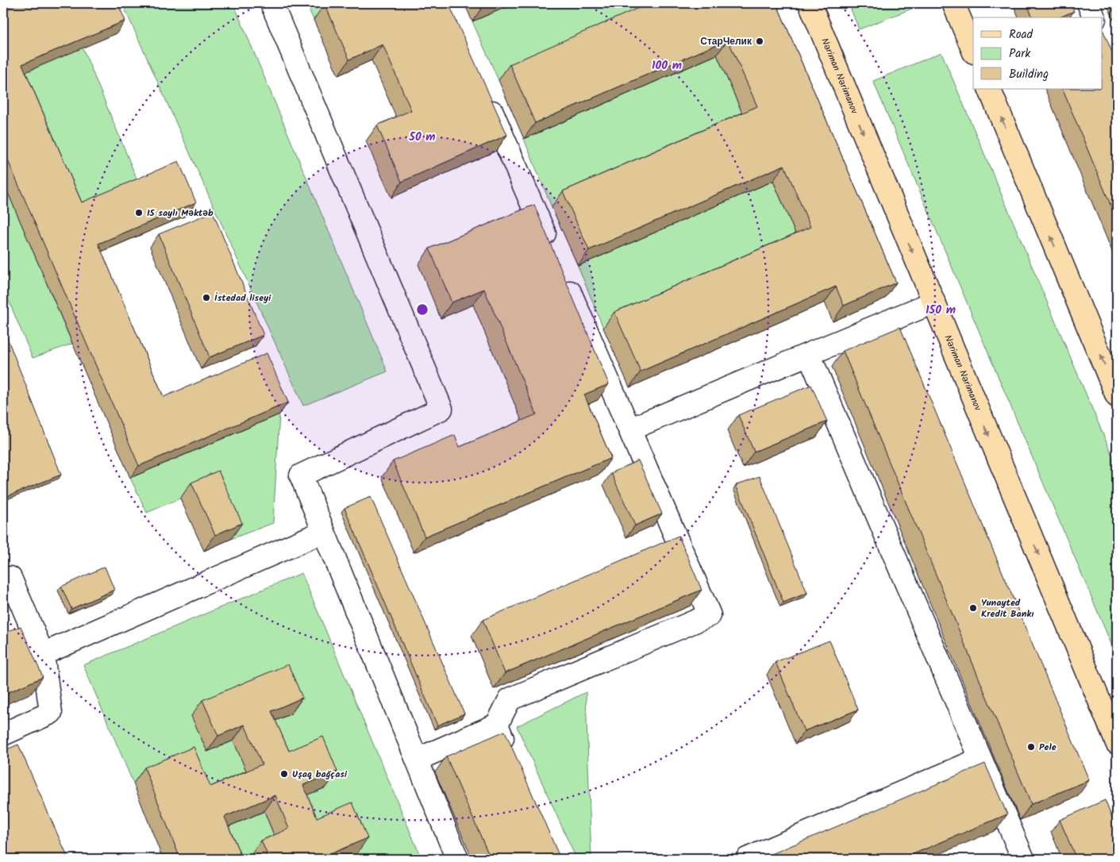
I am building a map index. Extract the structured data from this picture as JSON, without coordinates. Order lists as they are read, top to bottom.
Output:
{
  "streets": {
    "main road": ["Nəriman Nərimanov"]
  },
  "places": [
    "СтарЧелик",
    "15 saylı Məktəb",
    "İstedad liseyi",
    "Yunayted Kredit Bankı",
    "Pele",
    "Uşaq bağçasi"
  ],
  "legend": ["Road", "Park", "Building"],
  "rings": ["100 m", "50 m", "150 m"]
}
